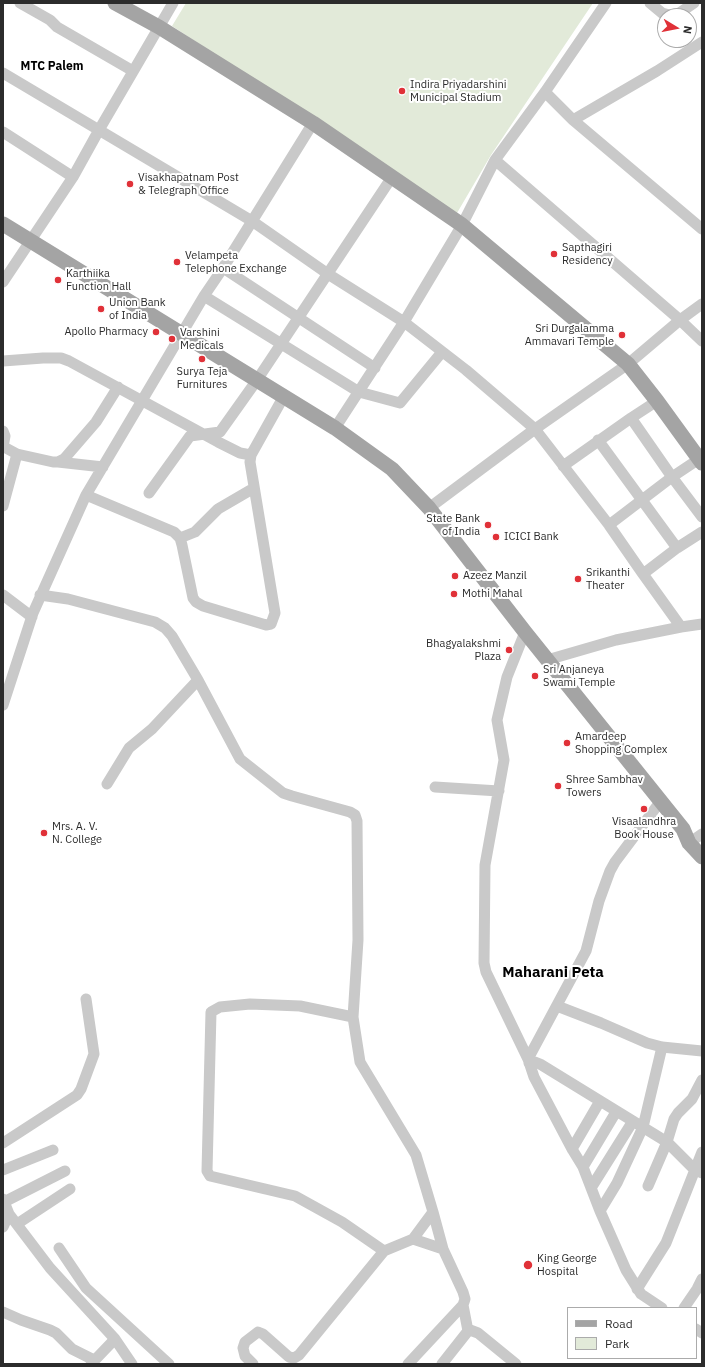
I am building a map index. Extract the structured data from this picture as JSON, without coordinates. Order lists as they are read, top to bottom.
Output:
{
  "districts": ["MTC Palem", "Maharani Peta"],
  "places": [
    "Indira Priyadarshini Municipal Stadium",
    "Visakhapatnam Post & Telegraph Office",
    "Sapthagiri Residency",
    "Velampeta Telephone Exchange",
    "Karthiika Function Hall",
    "Union Bank of India",
    "Apollo Pharmacy",
    "Sri Durgalamma Ammavari Temple",
    "Varshini Medicals",
    "Surya Teja Furnitures",
    "State Bank of India",
    "ICICI Bank",
    "Azeez Manzil",
    "Srikanthi Theater",
    "Mothi Mahal",
    "Bhagyalakshmi Plaza",
    "Sri Anjaneya Swami Temple",
    "Amardeep Shopping Complex",
    "Shree Sambhav Towers",
    "Visaalandhra Book House",
    "Mrs. A. V. N. College",
    "King George Hospital"
  ],
  "legend": ["Road", "Park"],
  "north": "right"
}
